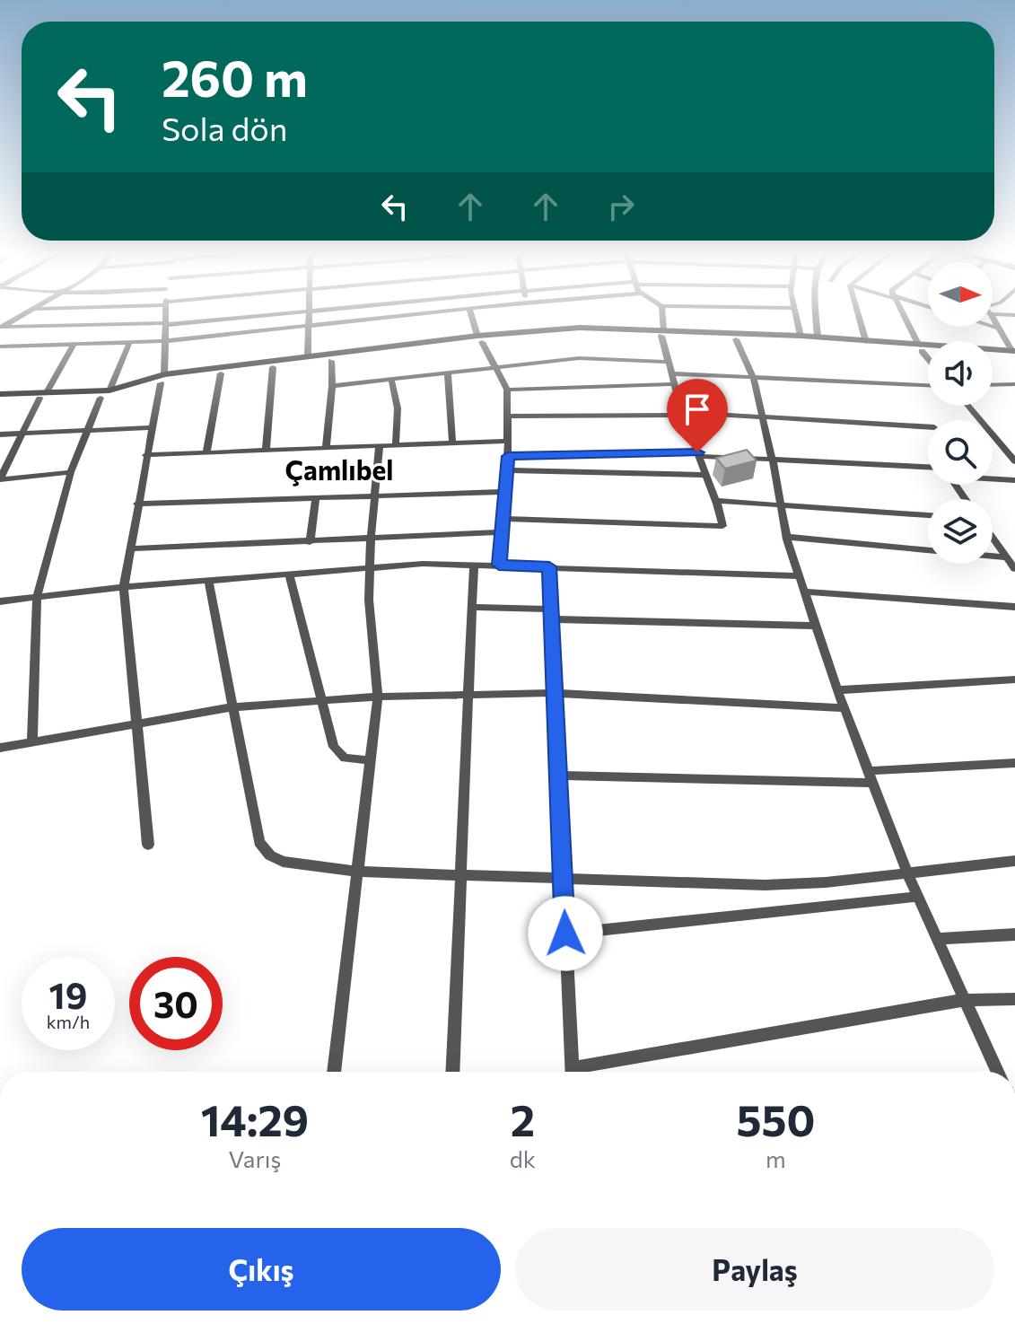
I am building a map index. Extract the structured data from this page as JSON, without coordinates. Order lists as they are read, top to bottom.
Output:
{
  "districts": ["Çamlıbel"],
  "north": "right",
  "page": {
    "turn": ["260 m", "Sola dön"],
    "speed": "19 km/h",
    "limit": "30",
    "eta": [
      "14:29",
      "Varış",
      "2",
      "dk",
      "550",
      "m"
    ],
    "buttons": ["Çıkış", "Paylaş"]
  }
}
